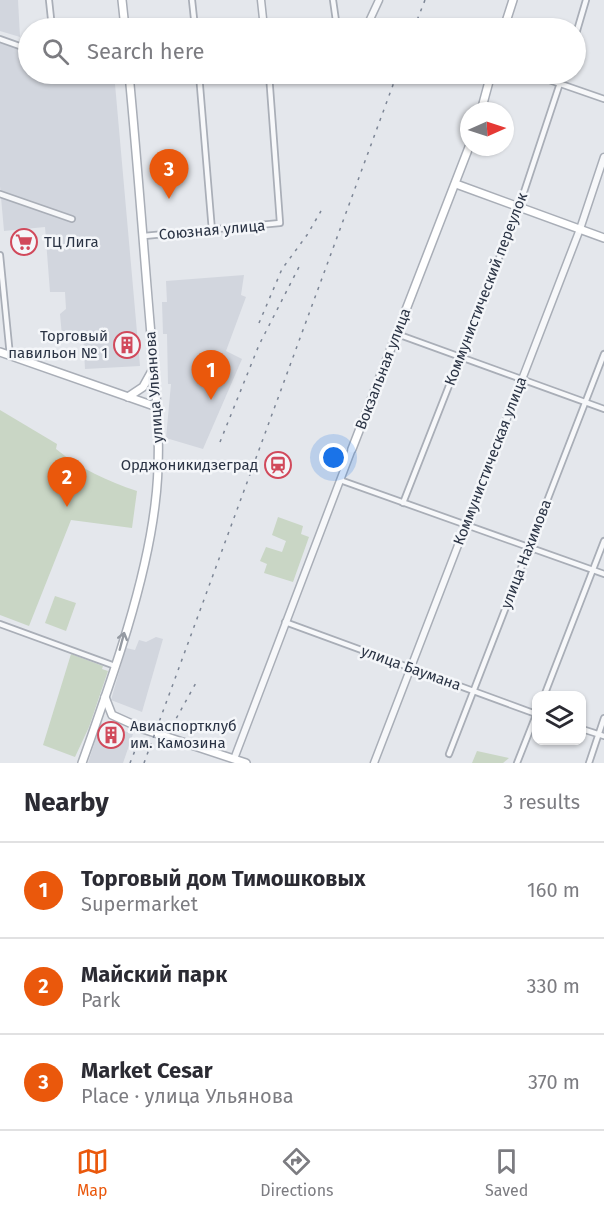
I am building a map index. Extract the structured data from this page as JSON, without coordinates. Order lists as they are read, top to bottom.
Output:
{
  "streets": {
    "main road": ["Вокзальная улица", "улица Ульянова"],
    "street": [
      "Союзная улица",
      "Коммунистический переулок",
      "Коммунистическая улица",
      "улица Нахимова",
      "улица Баумана"
    ]
  },
  "crossings": [
    ["Союзная улица", "улица Ульянова"],
    ["Вокзальная улица", "улица Баумана"],
    ["Коммунистическая улица", "улица Баумана"],
    ["улица Нахимова", "улица Баумана"]
  ],
  "one_way": ["улица Ульянова"],
  "places": {
    "supermarket": ["ТЦ Лига"],
    "building": ["Торговый павильон № 1", "Авиаспортклуб им. Камозина"],
    "station": ["Орджоникидзеград"]
  },
  "north": "right",
  "page": {
    "search": "Search here",
    "pins": ["3", "1", "2"],
    "heading": ["Nearby", "3 results"],
    "list": [
      {
        "mark": "1",
        "name": "Торговый дом Тимошковых",
        "note": "Supermarket",
        "value": "160 m"
      },
      {
        "mark": "2",
        "name": "Майский парк",
        "note": "Park",
        "value": "330 m"
      },
      {
        "mark": "3",
        "name": "Market Cesar",
        "note": "Place · улица Ульянова",
        "value": "370 m"
      }
    ],
    "nav": ["Map", "Directions", "Saved"]
  }
}
